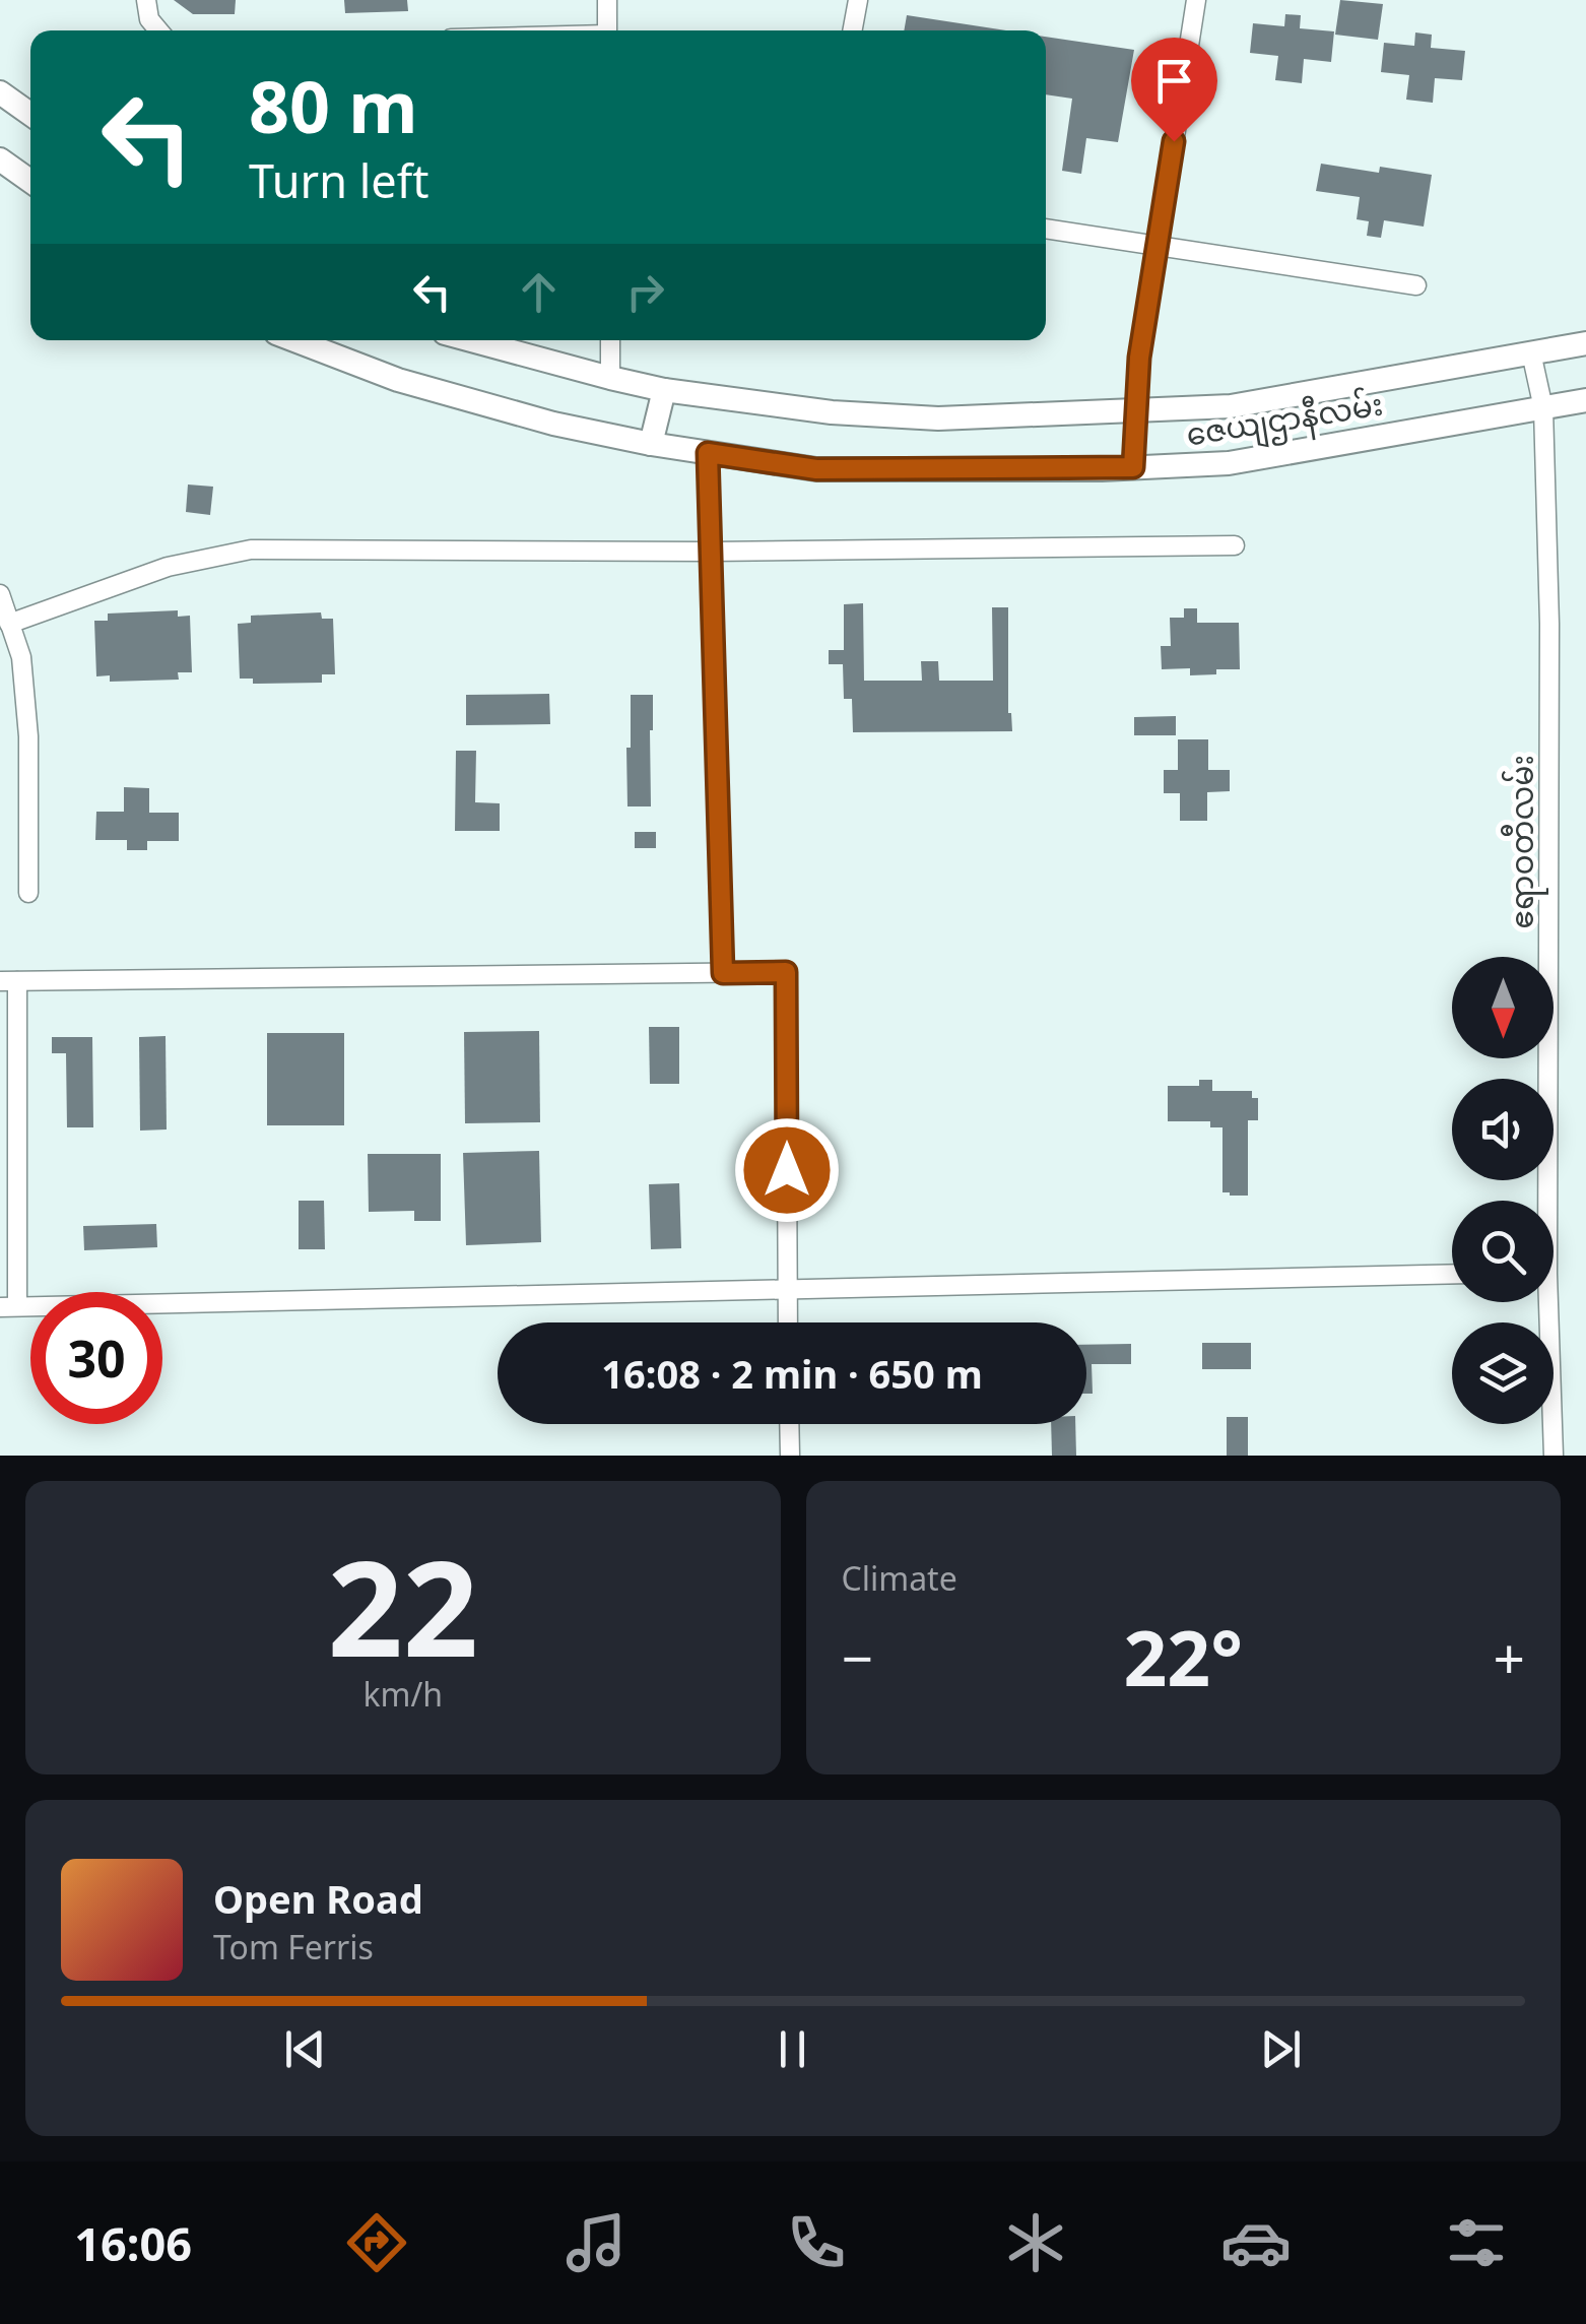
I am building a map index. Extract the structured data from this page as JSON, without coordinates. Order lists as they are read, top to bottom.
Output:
{
  "streets": {
    "main road": ["ဇေယျဌာနီလမ်း"],
    "street": ["ဧရာဝတီလမ်း"]
  },
  "crossings": [
    ["ဇေယျဌာနီလမ်း", "ဧရာဝတီလမ်း"]
  ],
  "north": "bottom",
  "page": {
    "turn": ["80 m", "Turn left"],
    "limit": "30",
    "trip": "16:08 · 2 min · 650 m",
    "tile": [
      ["22", "km/h"],
      "Climate"
    ],
    "heat": ["−", "22°", "+"],
    "song": ["Open Road", "Tom Ferris"],
    "tabs": "16:06"
  }
}
